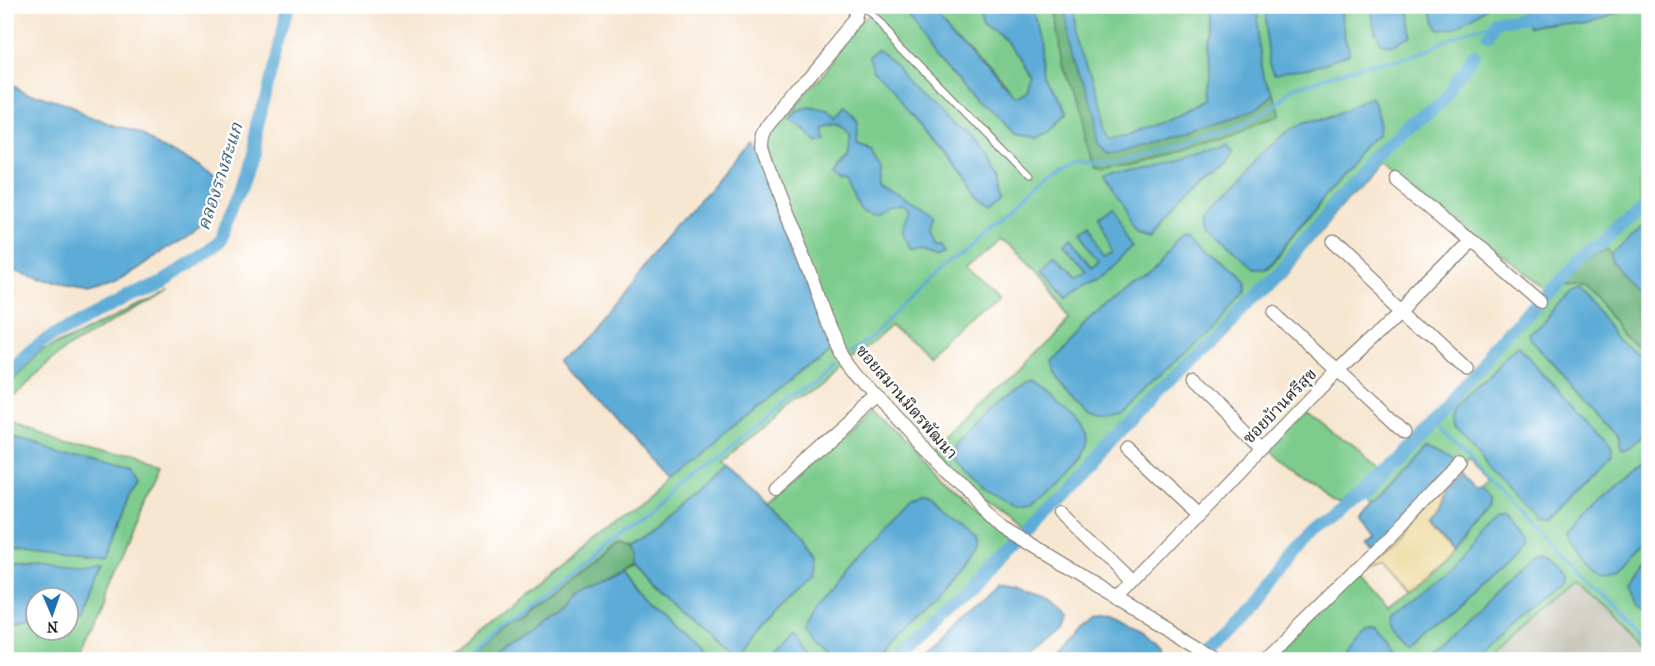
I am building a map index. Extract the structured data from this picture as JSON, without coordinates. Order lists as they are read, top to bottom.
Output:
{
  "streets": {
    "street": ["ซอยสมานมิตรพัฒนา", "ซอยบ้านศรีสุข"]
  },
  "crossings": [
    ["ซอยสมานมิตรพัฒนา", "ซอยบ้านศรีสุข"]
  ],
  "water": ["คลองรางสะแก"],
  "north": "bottom"
}
